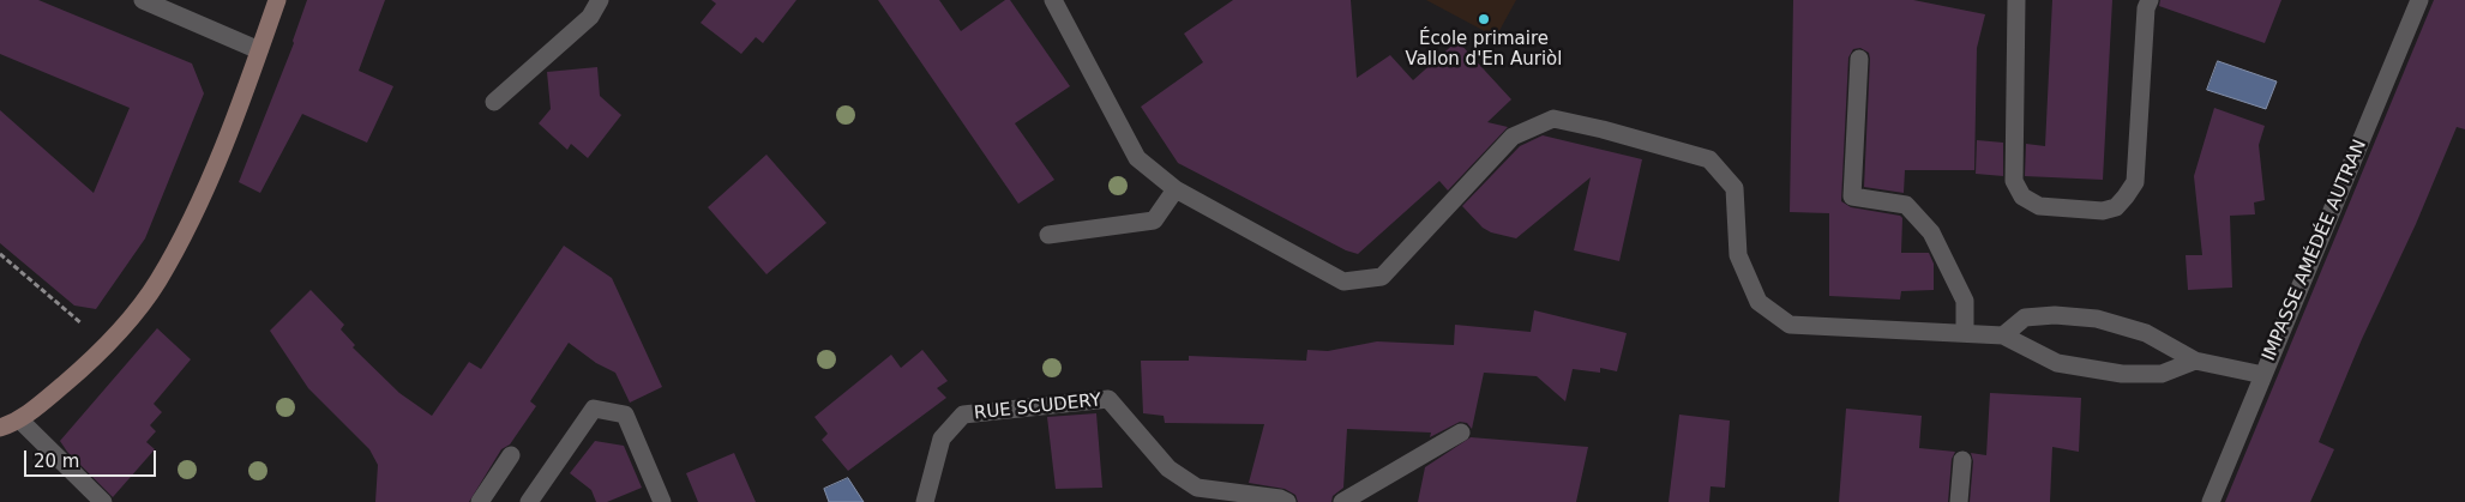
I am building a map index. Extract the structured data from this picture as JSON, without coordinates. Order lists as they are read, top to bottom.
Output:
{
  "streets": {
    "street": ["IMPASSE AMÉDÉE AUTRAN", "RUE SCUDERY"]
  },
  "places": ["École primaire Vallon d'En Auriòl"],
  "scale_bar": "20 m"
}
